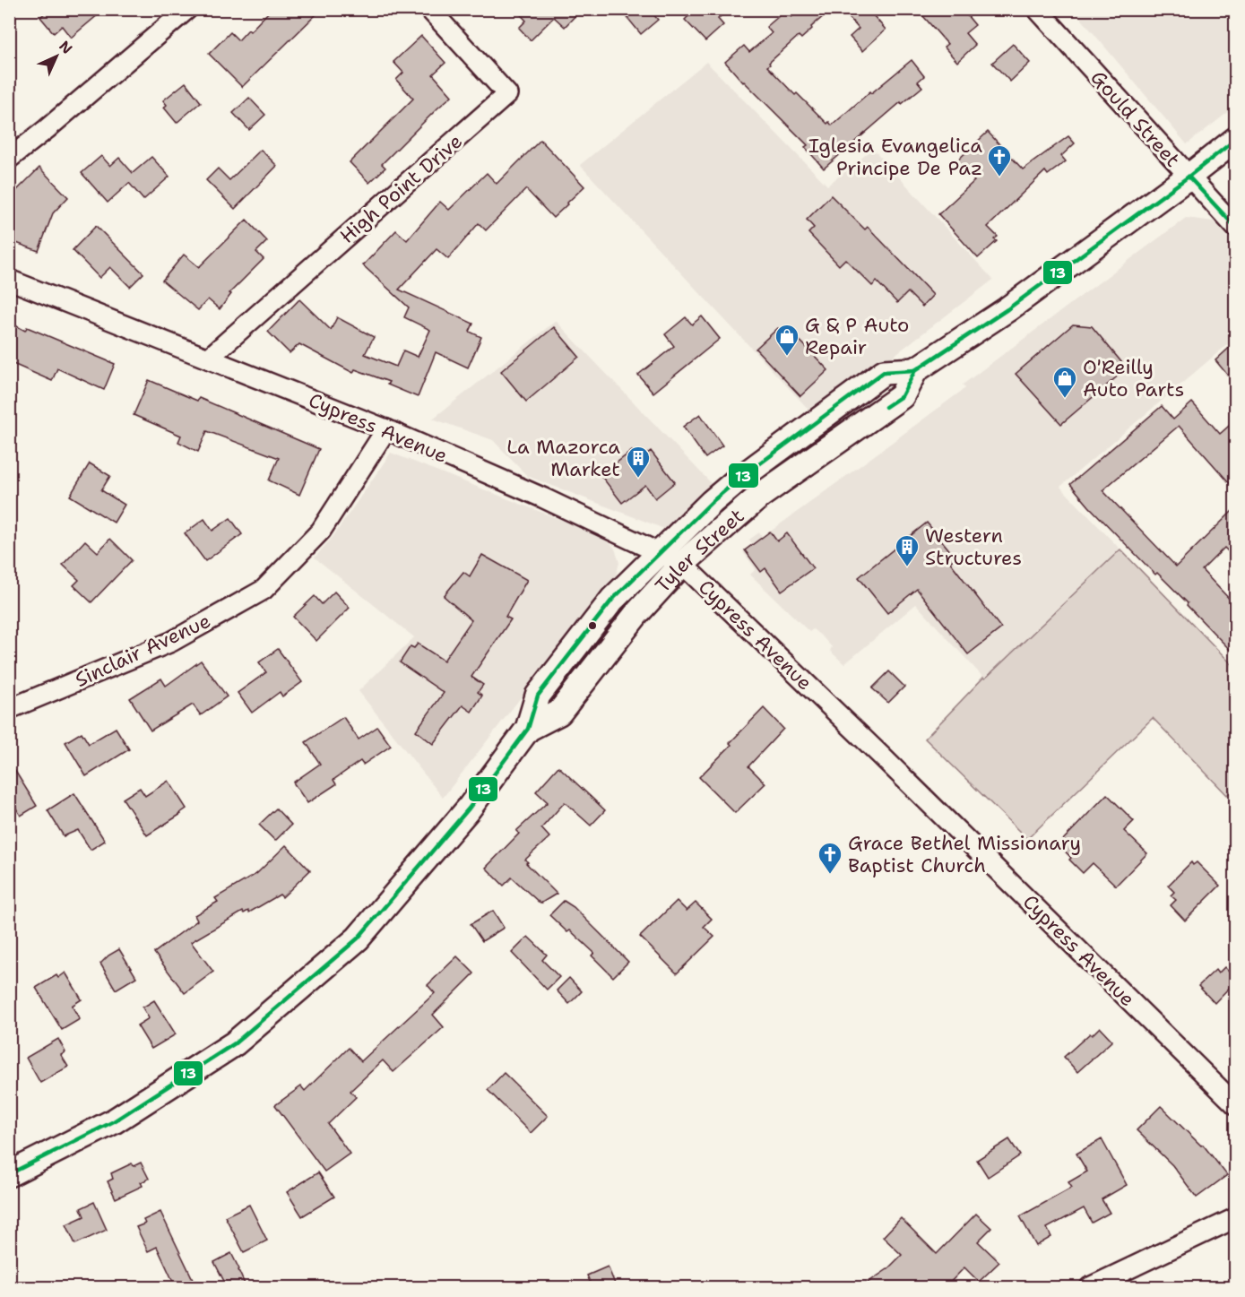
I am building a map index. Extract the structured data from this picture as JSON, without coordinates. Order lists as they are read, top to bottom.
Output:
{
  "streets": {
    "main road": ["Tyler Street"],
    "street": [
      "Gould Street",
      "High Point Drive",
      "Cypress Avenue",
      "Sinclair Avenue"
    ]
  },
  "crossings": [
    ["Gould Street", "Tyler Street"],
    ["High Point Drive", "Cypress Avenue"],
    ["Cypress Avenue", "Tyler Street"],
    ["Cypress Avenue", "Sinclair Avenue"]
  ],
  "places": {
    "church": ["Iglesia Evangelica Principe De Paz", "Grace Bethel Missionary Baptist Church"],
    "shop": ["G & P Auto Repair", "O'Reilly Auto Parts"],
    "building": ["La Mazorca Market", "Western Structures"]
  },
  "lines": ["transit line 13"],
  "north": "top right"
}
